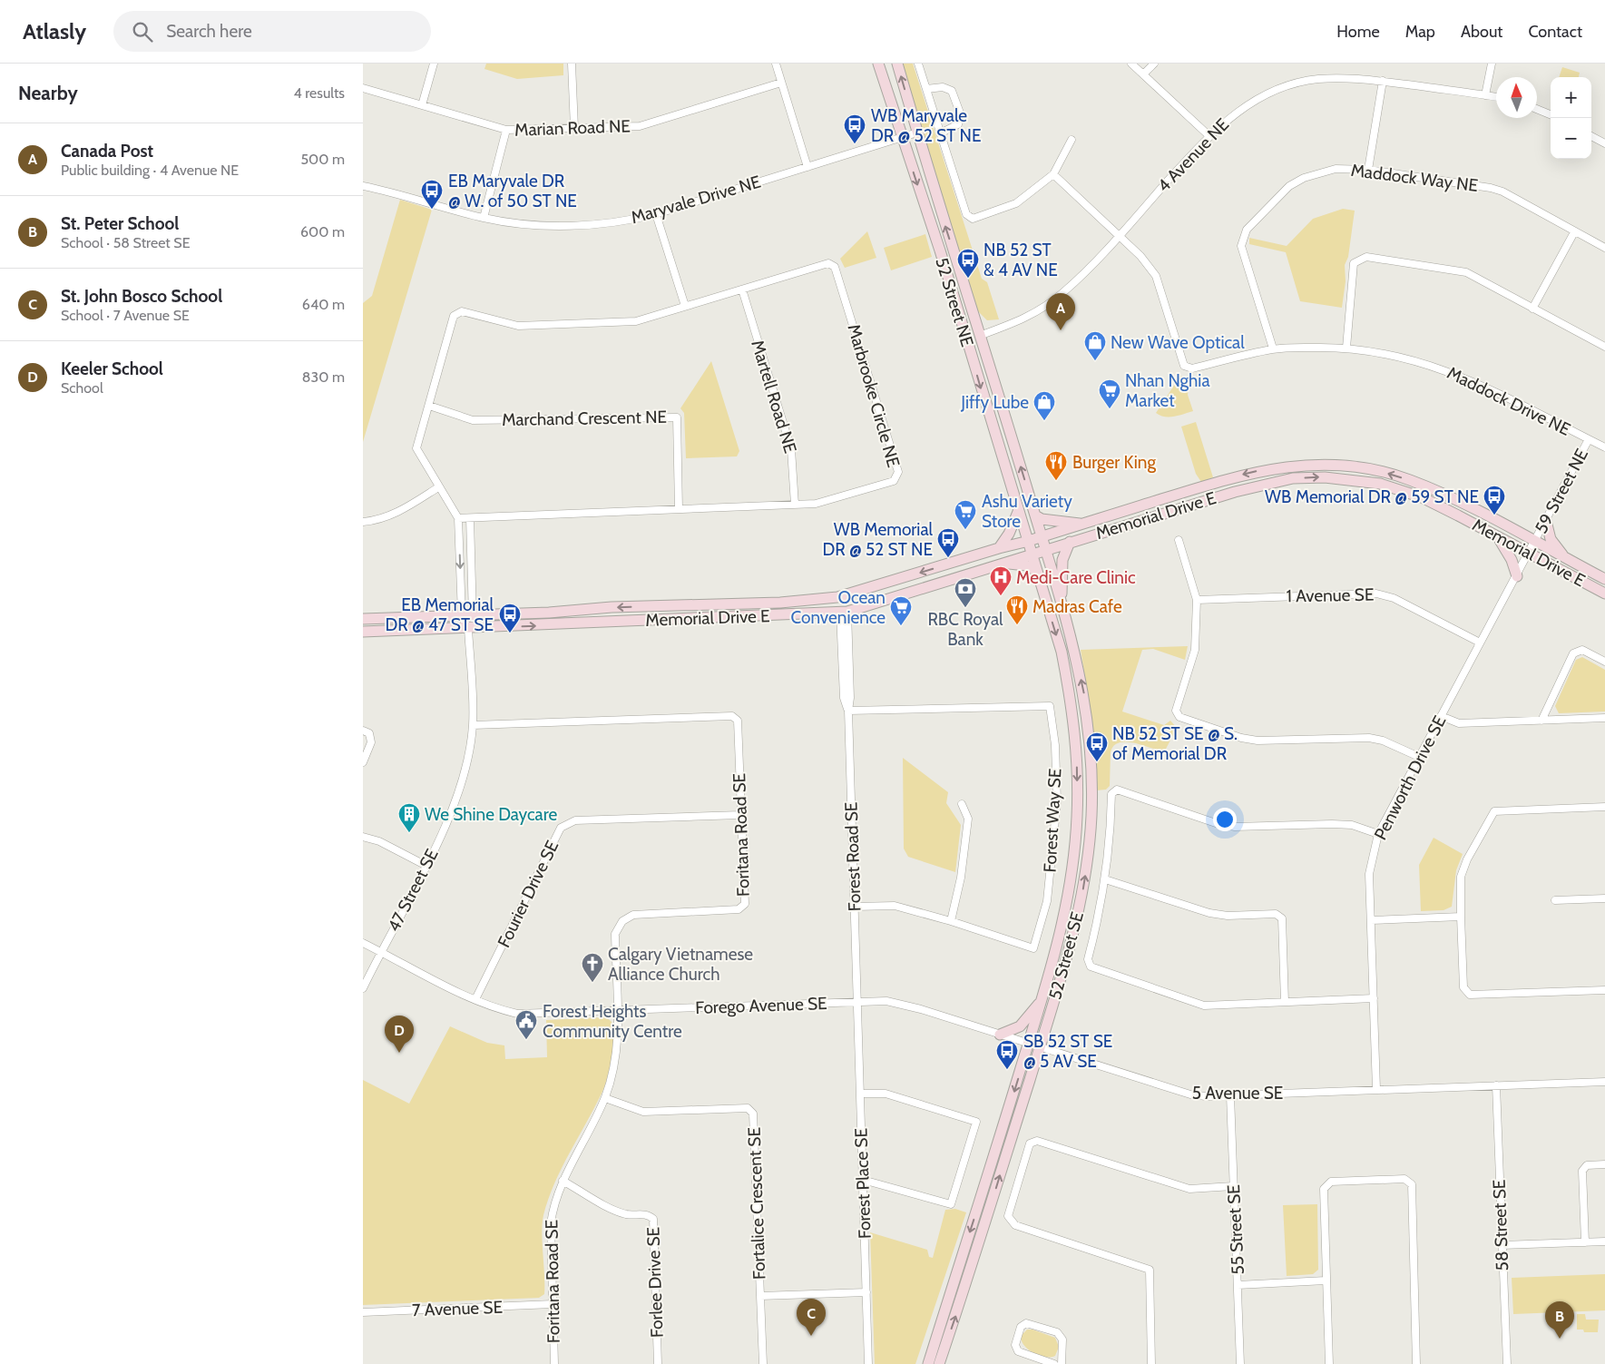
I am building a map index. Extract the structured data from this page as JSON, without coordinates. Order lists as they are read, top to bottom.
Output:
{
  "streets": {
    "main road": ["52 Street NE", "Memorial Drive E", "52 Street SE"],
    "street": [
      "Marian Road NE",
      "4 Avenue NE",
      "Maddock Way NE",
      "Maryvale Drive NE",
      "Marbrooke Circle NE",
      "Martell Road NE",
      "Maddock Drive NE",
      "Marchand Crescent NE",
      "59 Street NE",
      "1 Avenue SE",
      "Penworth Drive SE",
      "Forest Way SE",
      "Foritana Road SE",
      "Forest Road SE",
      "47 Street SE",
      "Fourier Drive SE",
      "Forego Avenue SE",
      "5 Avenue SE",
      "Forest Place SE",
      "Fortalice Crescent SE",
      "58 Street SE",
      "55 Street SE",
      "Forlee Drive SE",
      "7 Avenue SE"
    ]
  },
  "crossings": [
    ["4 Avenue NE", "52 Street NE"],
    ["4 Avenue NE", "Maddock Drive NE"],
    ["Maddock Way NE", "Maddock Drive NE"],
    ["Maryvale Drive NE", "52 Street NE"],
    ["52 Street NE", "Memorial Drive E"],
    ["52 Street NE", "52 Street SE"],
    ["Marbrooke Circle NE", "Martell Road NE"],
    ["Marbrooke Circle NE", "Marchand Crescent NE"],
    ["Maddock Drive NE", "59 Street NE"],
    ["59 Street NE", "Memorial Drive E"],
    ["59 Street NE", "Penworth Drive SE"],
    ["Memorial Drive E", "Penworth Drive SE"],
    ["Memorial Drive E", "Forest Road SE"],
    ["Memorial Drive E", "47 Street SE"],
    ["Memorial Drive E", "52 Street SE"],
    ["1 Avenue SE", "Penworth Drive SE"],
    ["Penworth Drive SE", "5 Avenue SE"],
    ["Forest Way SE", "Forest Road SE"],
    ["Foritana Road SE", "47 Street SE"],
    ["Foritana Road SE", "Fourier Drive SE"],
    ["Foritana Road SE", "Forego Avenue SE"],
    ["Foritana Road SE", "Fortalice Crescent SE"],
    ["Foritana Road SE", "Forlee Drive SE"],
    ["Foritana Road SE", "7 Avenue SE"],
    ["Forest Road SE", "Forego Avenue SE"],
    ["Forest Road SE", "5 Avenue SE"],
    ["Forest Road SE", "Forest Place SE"],
    ["47 Street SE", "Forego Avenue SE"],
    ["Fourier Drive SE", "Forego Avenue SE"],
    ["52 Street SE", "5 Avenue SE"],
    ["Forego Avenue SE", "5 Avenue SE"],
    ["Forego Avenue SE", "Forest Place SE"],
    ["5 Avenue SE", "Forest Place SE"],
    ["5 Avenue SE", "58 Street SE"],
    ["5 Avenue SE", "55 Street SE"]
  ],
  "places": {
    "bus stop": [
      "WB Maryvale DR @ 52 ST NE",
      "EB Maryvale DR @ W. of 50 ST NE",
      "NB 52 ST & 4 AV NE",
      "WB Memorial DR @ 59 ST NE",
      "WB Memorial DR @ 52 ST NE",
      "EB Memorial DR @ 47 ST SE",
      "NB 52 ST SE @ S. of Memorial DR",
      "SB 52 ST SE @ 5 AV SE"
    ],
    "shop": ["New Wave Optical", "Jiffy Lube"],
    "supermarket": ["Nhan Nghia Market", "Ashu Variety Store", "Ocean Convenience"],
    "restaurant": ["Burger King", "Madras Cafe"],
    "hospital": ["Medi-Care Clinic"],
    "bank": ["RBC Royal Bank"],
    "building": ["We Shine Daycare"],
    "church": ["Calgary Vietnamese Alliance Church"],
    "public building": ["Forest Heights Community Centre"]
  },
  "north": "top",
  "page": {
    "header": "Atlasly",
    "search": "Search here",
    "nav": [
      "Home",
      "Map",
      "About",
      "Contact"
    ],
    "heading": ["Nearby", "4 results"],
    "map_buttons": ["+", "−"],
    "list": [
      {
        "mark": "A",
        "name": "Canada Post",
        "note": "Public building · 4 Avenue NE",
        "value": "500 m"
      },
      {
        "mark": "B",
        "name": "St. Peter School",
        "note": "School · 58 Street SE",
        "value": "600 m"
      },
      {
        "mark": "C",
        "name": "St. John Bosco School",
        "note": "School · 7 Avenue SE",
        "value": "640 m"
      },
      {
        "mark": "D",
        "name": "Keeler School",
        "note": "School",
        "value": "830 m"
      }
    ],
    "pins": [
      "A",
      "D",
      "C",
      "B"
    ]
  }
}
